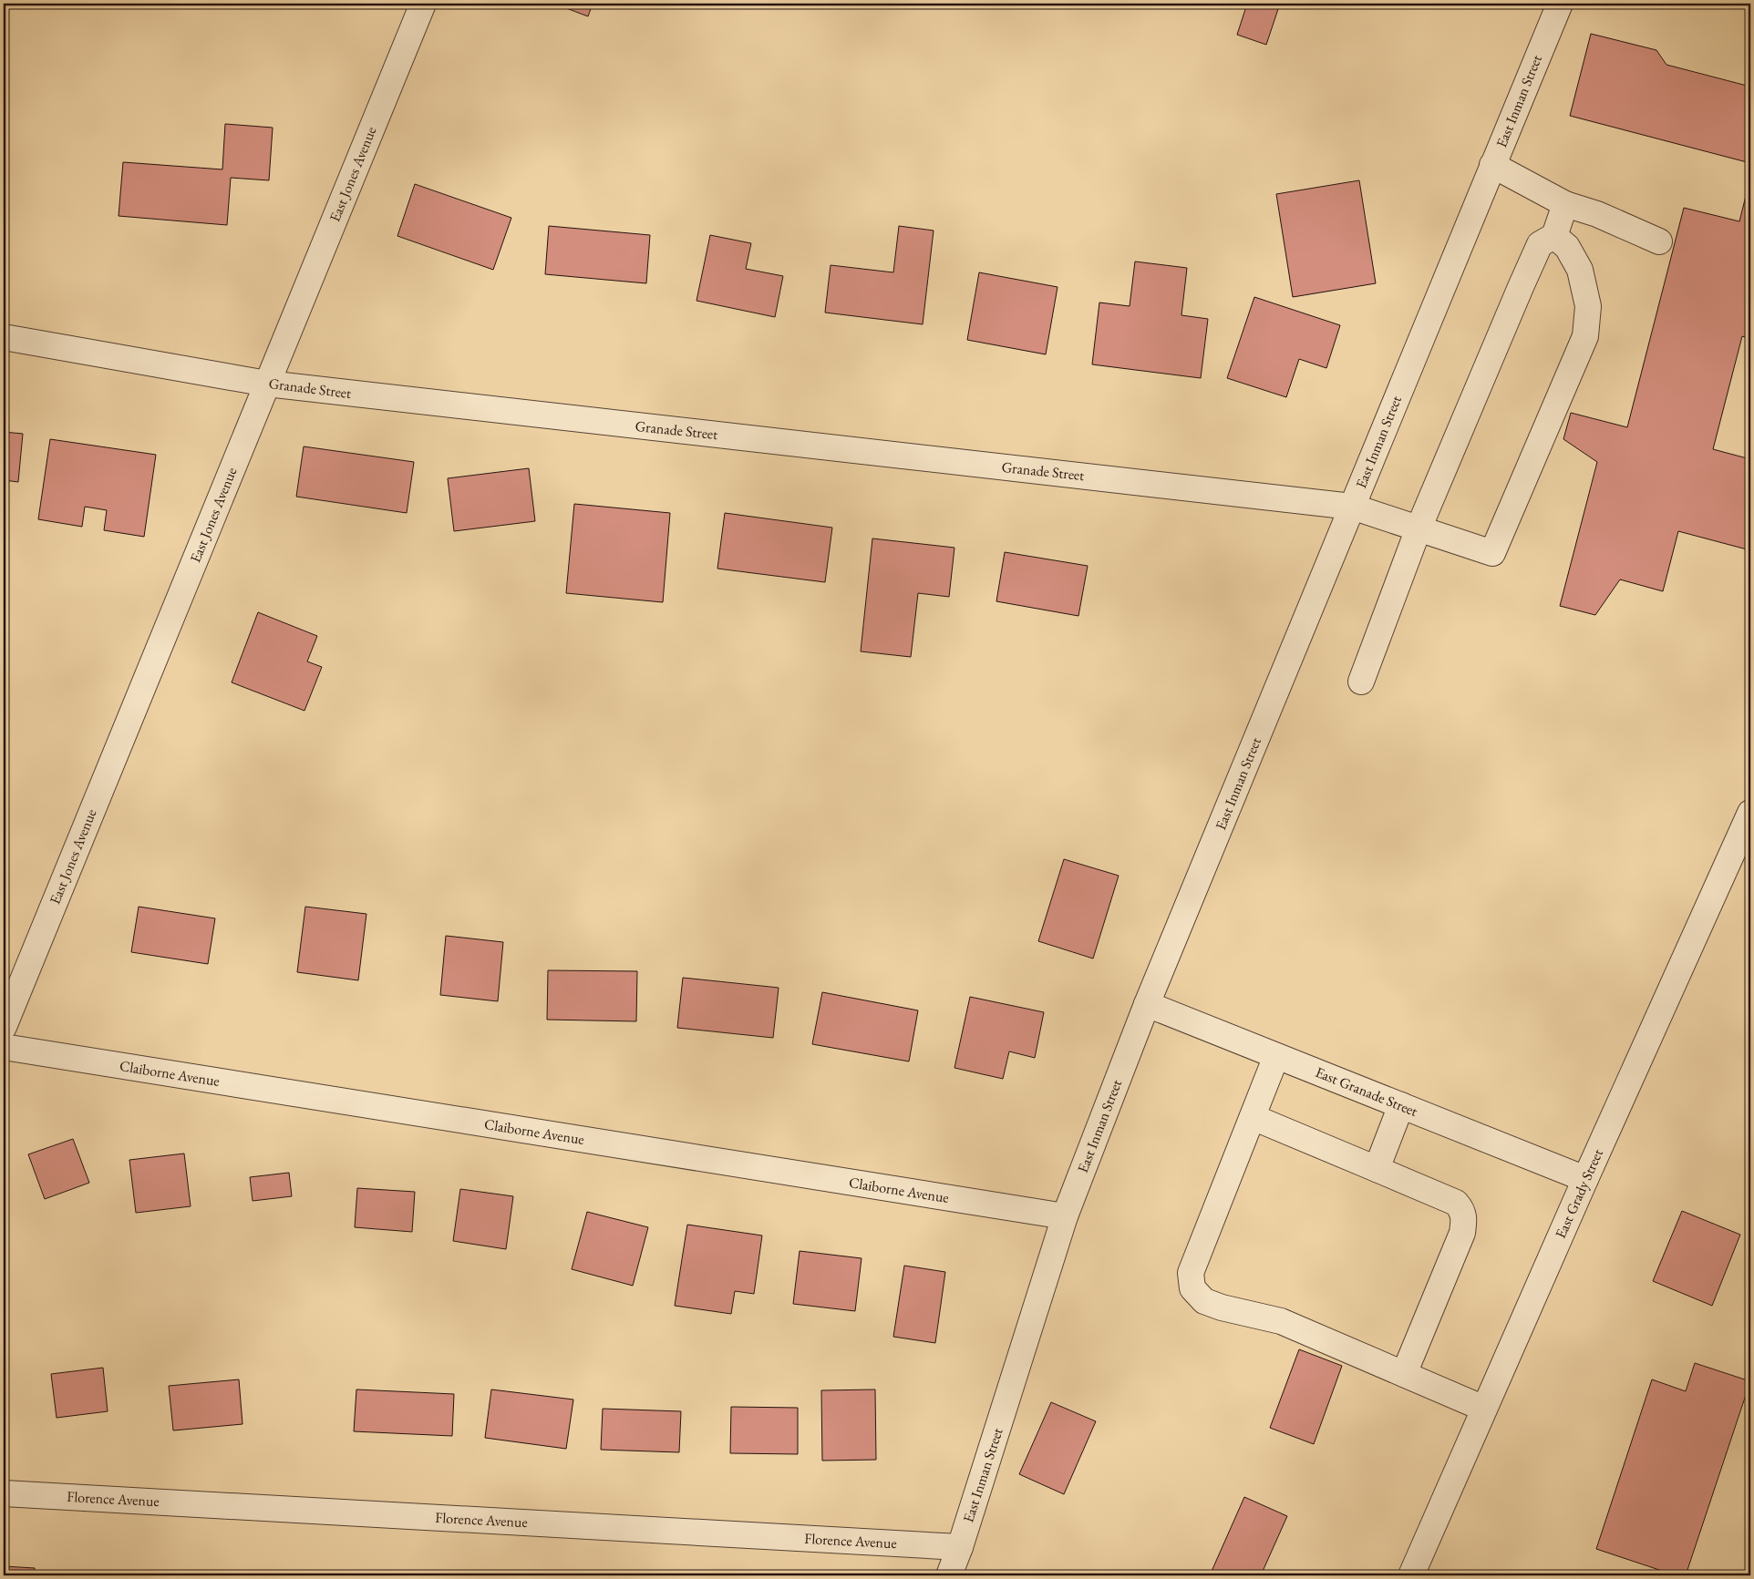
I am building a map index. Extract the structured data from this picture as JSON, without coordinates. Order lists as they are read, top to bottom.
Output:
{
  "streets": {
    "street": [
      "East Inman Street",
      "East Jones Avenue",
      "Granade Street",
      "Claiborne Avenue",
      "East Granade Street",
      "East Grady Street",
      "Florence Avenue"
    ]
  },
  "crossings": [
    ["East Inman Street", "Granade Street"],
    ["East Inman Street", "Claiborne Avenue"],
    ["East Inman Street", "East Granade Street"],
    ["East Inman Street", "Florence Avenue"],
    ["East Jones Avenue", "Granade Street"],
    ["East Granade Street", "East Grady Street"]
  ]
}
